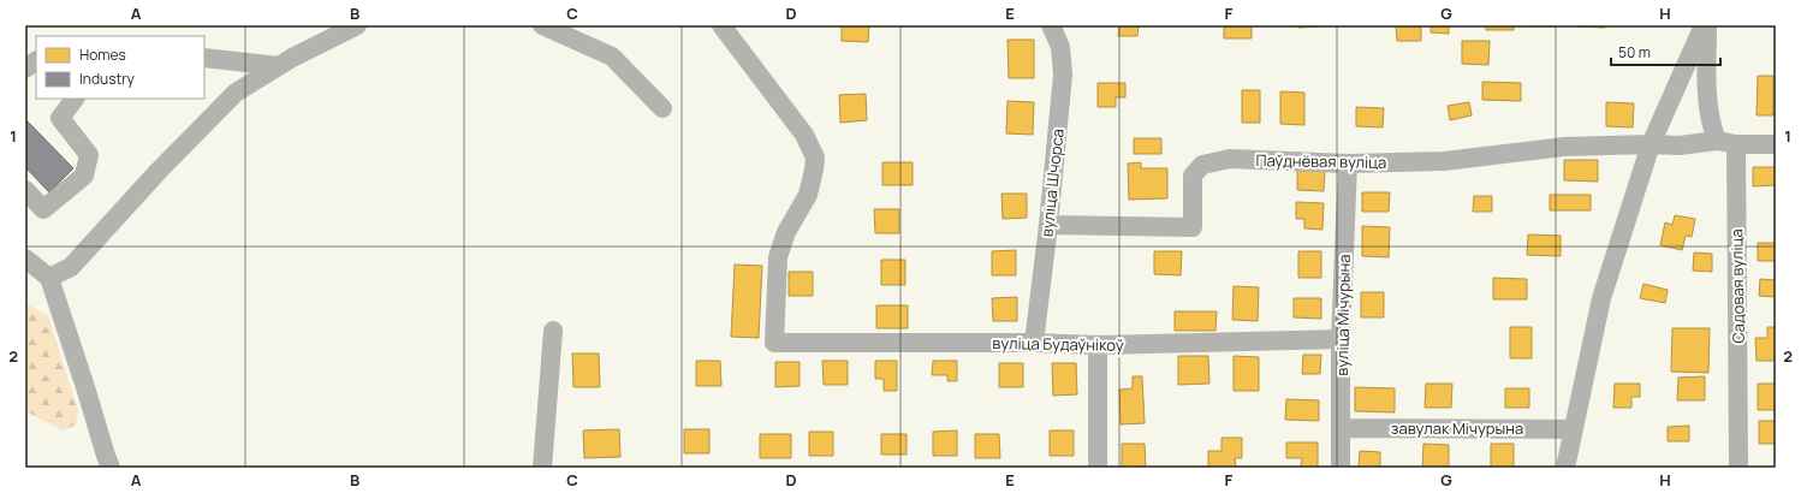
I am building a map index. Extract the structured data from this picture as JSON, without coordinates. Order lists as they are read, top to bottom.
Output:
{
  "streets": {
    "street": [
      "Паўднёвая вуліца",
      "вуліца Шчорса",
      "Садовая вуліца",
      "вуліца Мічурына",
      "вуліца Будаўнікоў",
      "завулак Мічурына"
    ]
  },
  "crossings": [
    ["Паўднёвая вуліца", "вуліца Шчорса"],
    ["Паўднёвая вуліца", "Садовая вуліца"],
    ["Паўднёвая вуліца", "вуліца Мічурына"],
    ["вуліца Шчорса", "вуліца Будаўнікоў"],
    ["вуліца Мічурына", "вуліца Будаўнікоў"],
    ["вуліца Мічурына", "завулак Мічурына"]
  ],
  "legend": ["Homes", "Industry"],
  "scale_bar": "50 m",
  "grid": {
    "columns": [
      "A",
      "B",
      "C",
      "D",
      "E",
      "F",
      "G",
      "H"
    ],
    "rows": ["1", "2"]
  }
}
